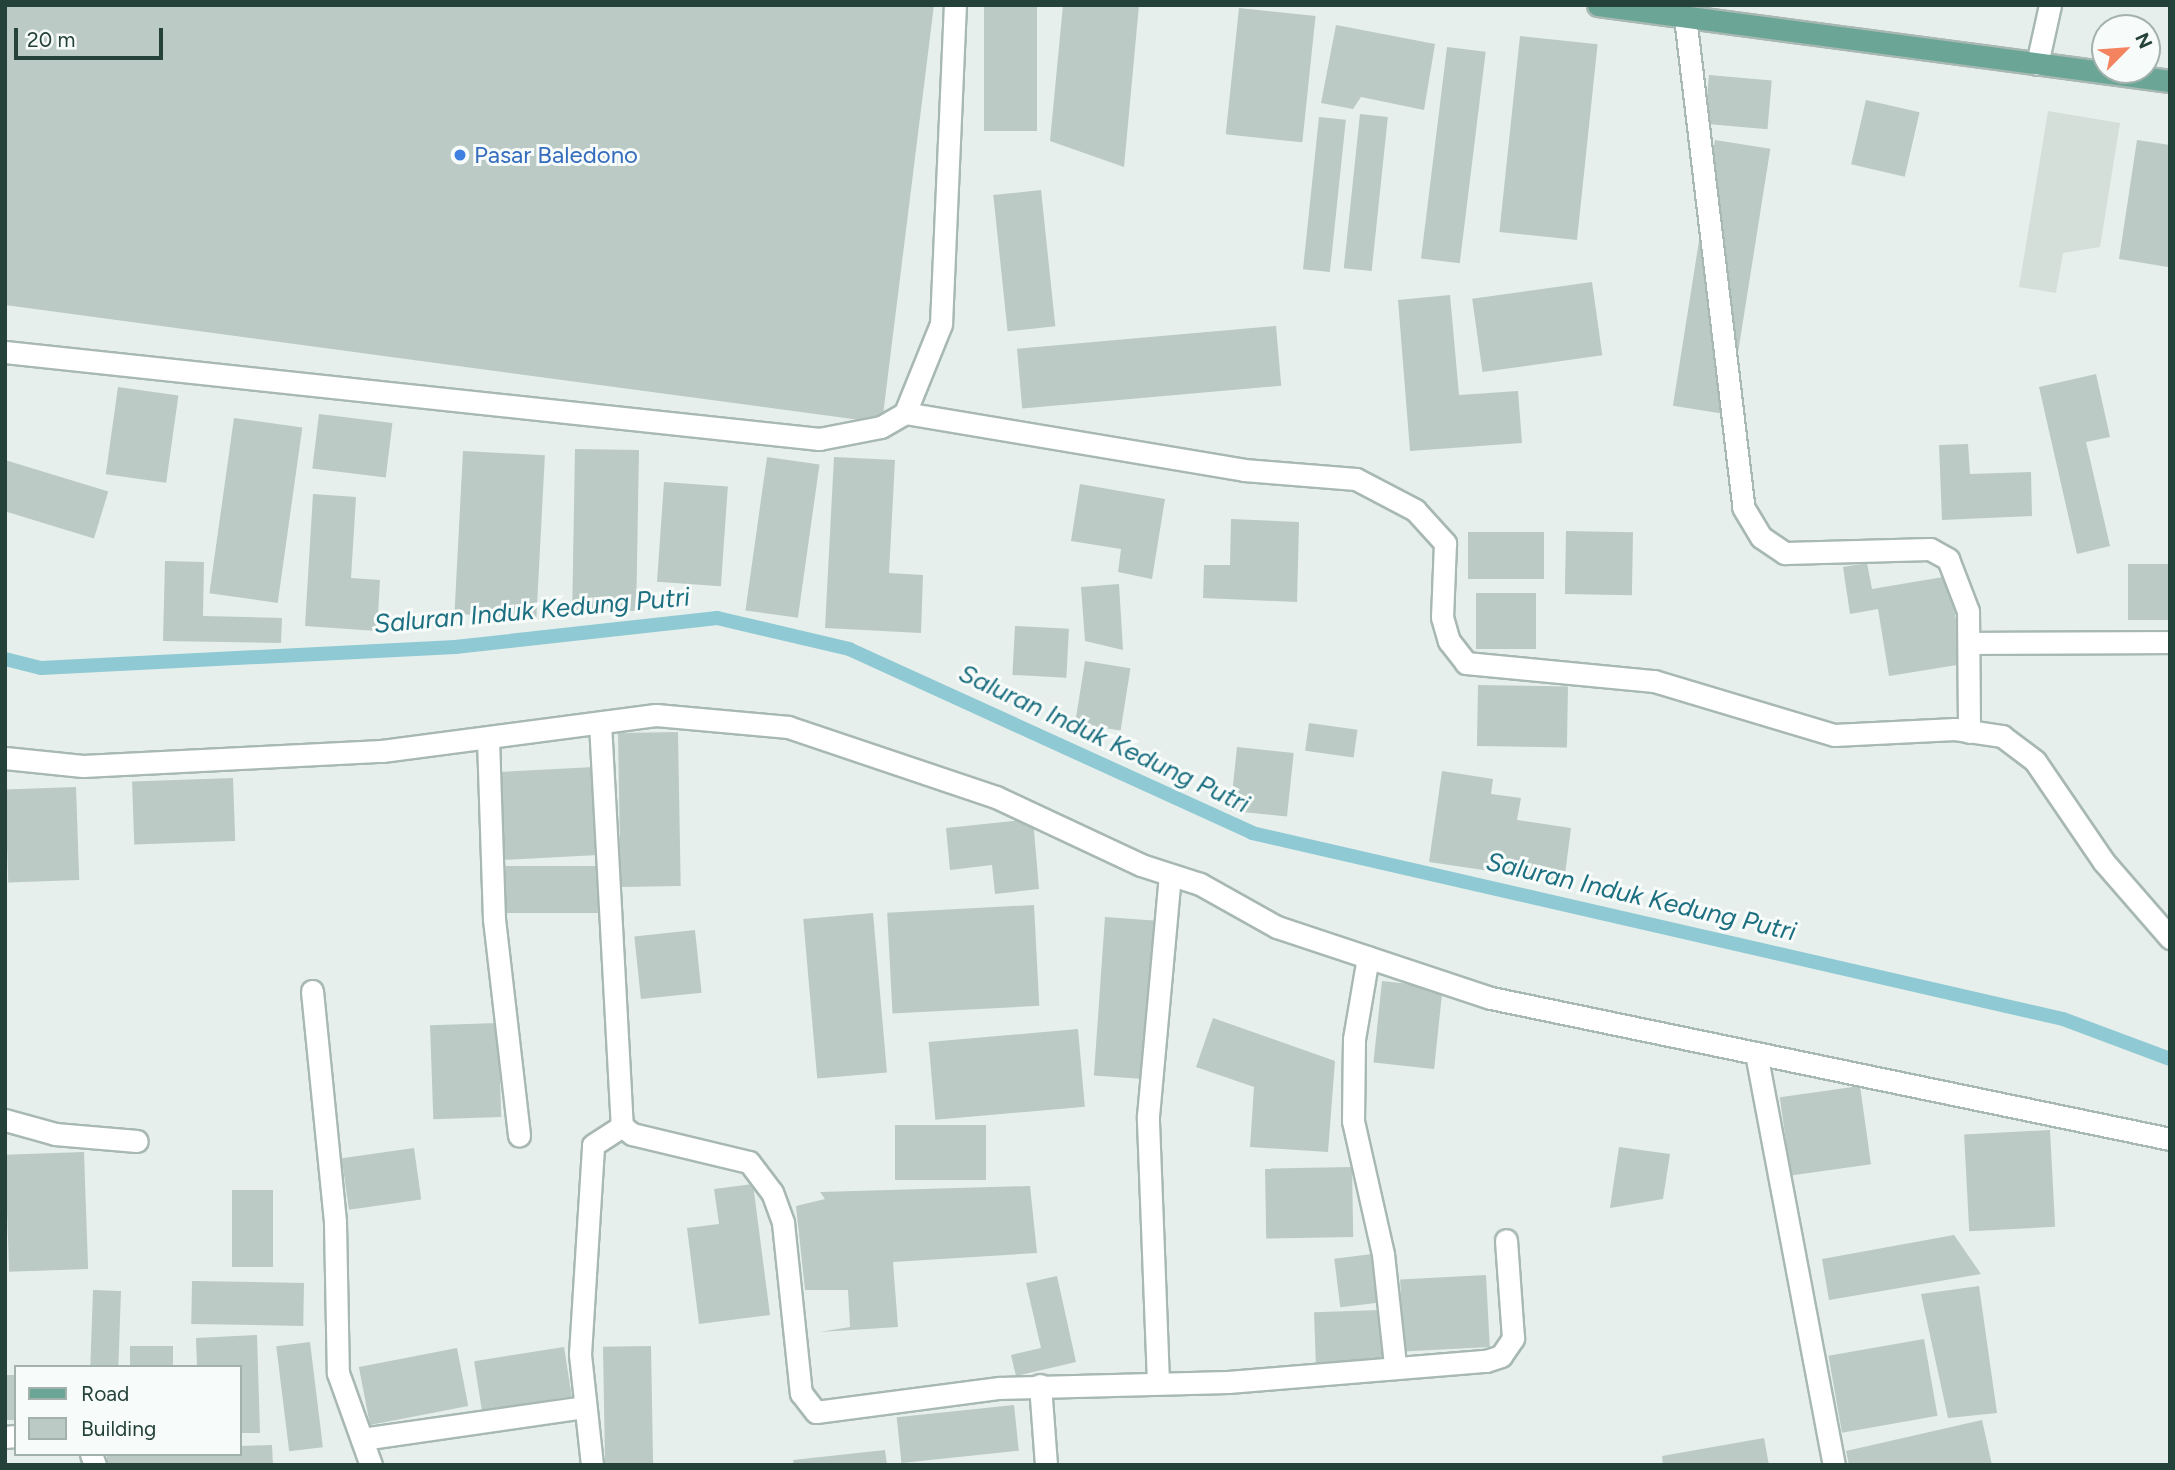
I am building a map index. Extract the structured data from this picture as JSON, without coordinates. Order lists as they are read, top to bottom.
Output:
{
  "water": ["Saluran Induk Kedung Putri"],
  "places": ["Pasar Baledono"],
  "legend": ["Road", "Building"],
  "scale_bar": "20 m",
  "north": "top right"
}
